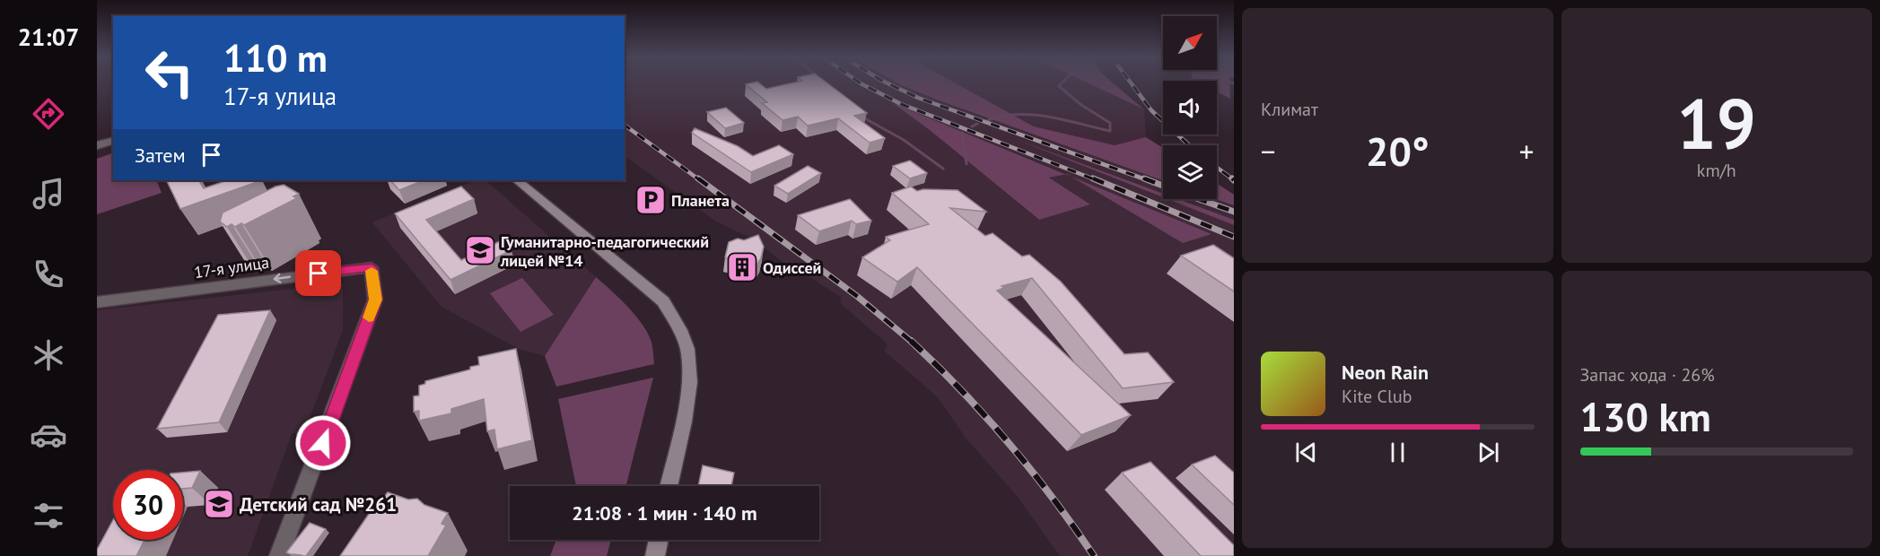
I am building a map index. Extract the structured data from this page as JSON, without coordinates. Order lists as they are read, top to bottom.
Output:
{
  "streets": {
    "street": ["17-я улица"]
  },
  "places": {
    "parking": ["Планета"],
    "school or university": ["Гуманитарно-педагогический лицей №14", "Детский сад №261"],
    "building": ["Одиссей"]
  },
  "north": "top right",
  "page": {
    "tabs": "21:07",
    "tile": [
      "Климат",
      ["19", "km/h"],
      ["Запас хода · 26%", "130 km"]
    ],
    "turn": ["110 m", "17-я улица"],
    "then": "Затем",
    "heat": ["−", "20°", "+"],
    "song": ["Neon Rain", "Kite Club"],
    "limit": "30",
    "trip": "21:08 · 1 мин · 140 m"
  }
}
